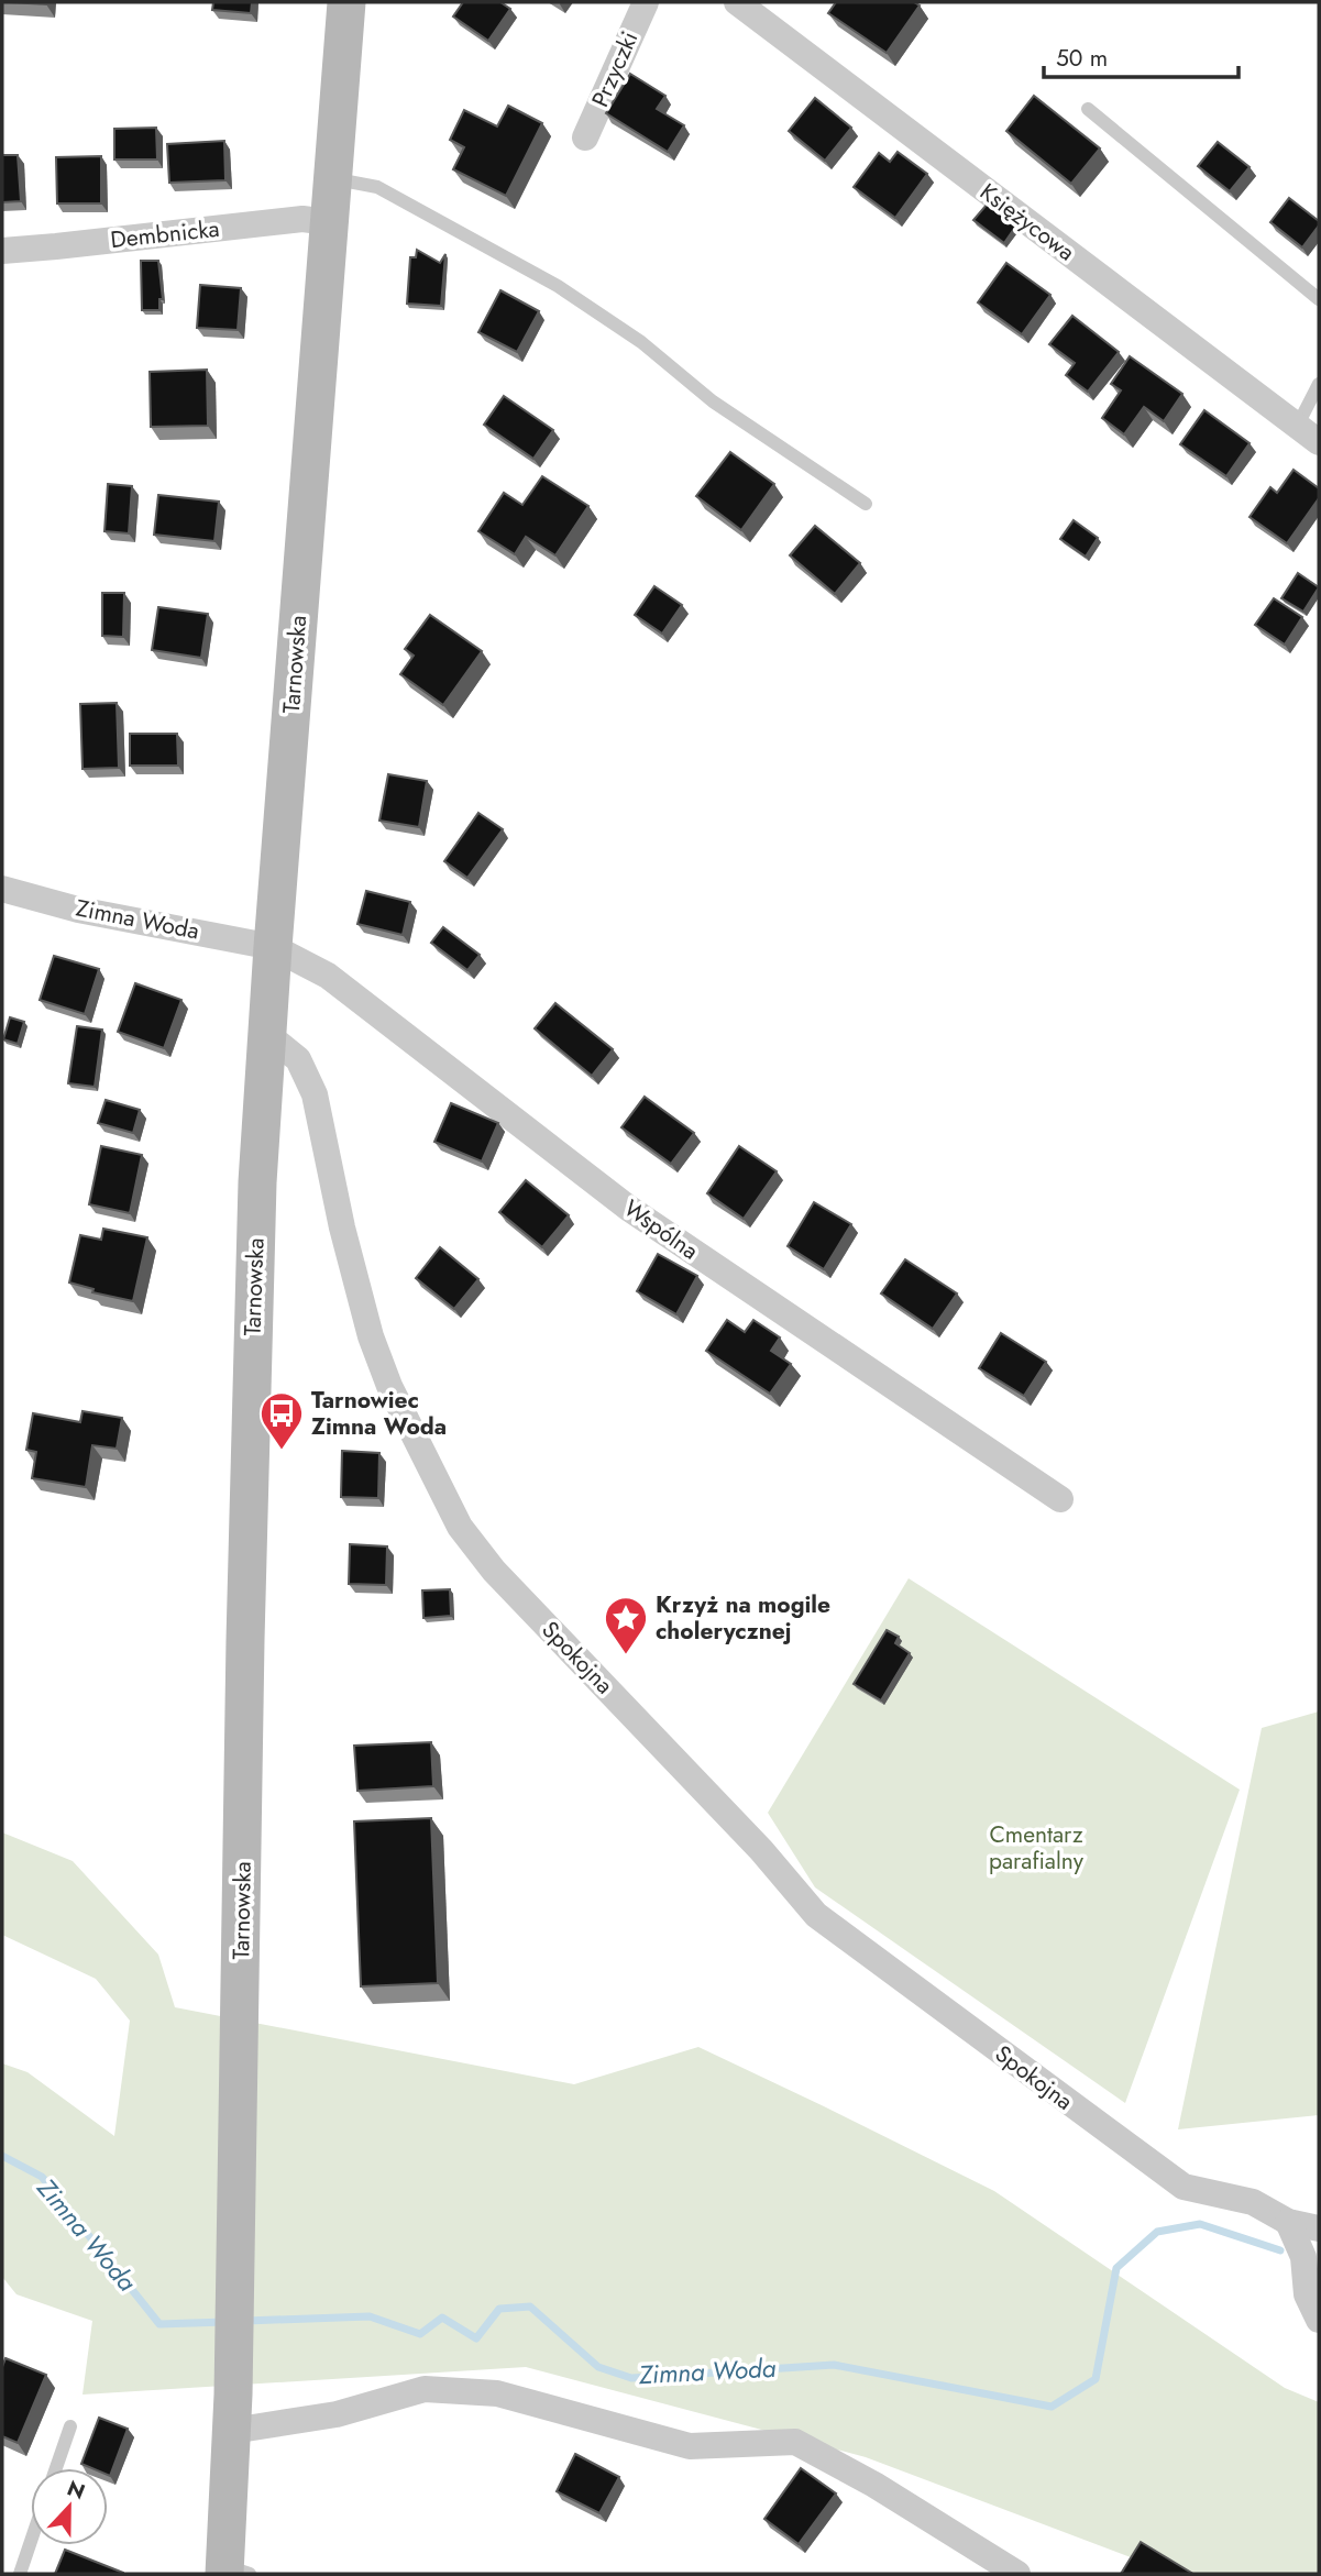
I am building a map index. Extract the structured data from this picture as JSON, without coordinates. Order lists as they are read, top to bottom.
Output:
{
  "streets": {
    "main road": ["Tarnowska"],
    "street": [
      "Przyczki",
      "Księżycowa",
      "Dembnicka",
      "Zimna Woda",
      "Wspólna",
      "Spokojna"
    ]
  },
  "crossings": [
    ["Dembnicka", "Tarnowska"],
    ["Tarnowska", "Zimna Woda"],
    ["Tarnowska", "Wspólna"],
    ["Tarnowska", "Spokojna"],
    ["Zimna Woda", "Wspólna"]
  ],
  "water": ["Zimna Woda"],
  "parks": ["Cmentarz parafialny"],
  "places": {
    "bus stop": ["Tarnowiec Zimna Woda"],
    "place": ["Krzyż na mogile cholerycznej"]
  },
  "scale_bar": "50 m",
  "north": "top"
}
